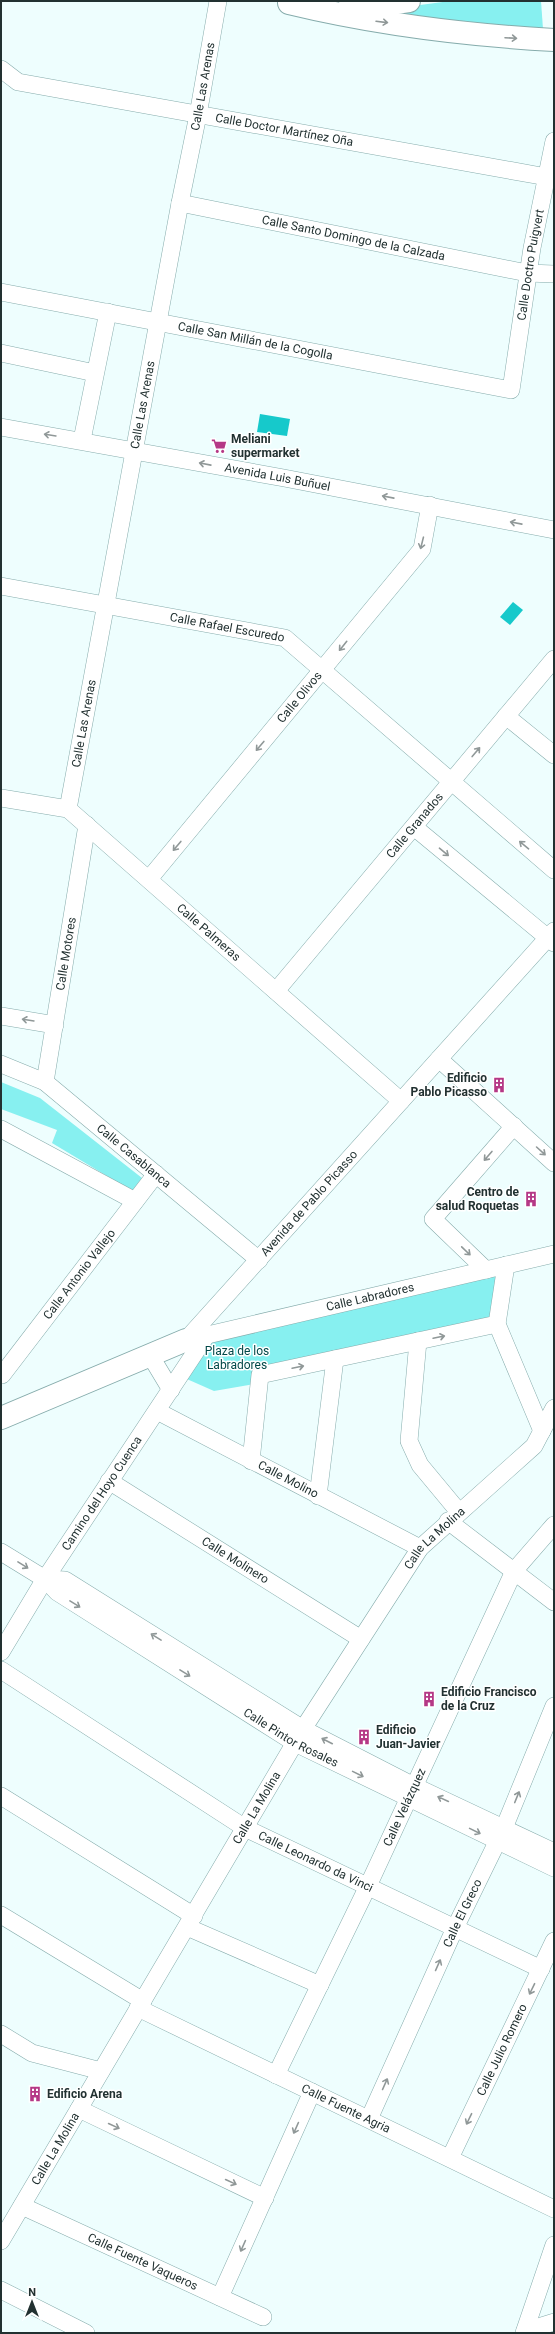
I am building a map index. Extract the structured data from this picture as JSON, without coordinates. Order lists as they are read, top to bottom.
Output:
{
  "streets": {
    "street": [
      "Calle Las Arenas",
      "Calle Doctor Martínez Oña",
      "Calle Santo Domingo de la Calzada",
      "Calle Doctro Puigvert",
      "Calle San Millán de la Cogolla",
      "Avenida Luis Buñuel",
      "Calle Rafael Escuredo",
      "Calle Olivos",
      "Calle Granados",
      "Calle Palmeras",
      "Calle Motores",
      "Calle Casablanca",
      "Avenida de Pablo Picasso",
      "Calle Antonio Vallejo",
      "Calle Labradores",
      "Calle Molino",
      "Camino del Hoyo Cuenca",
      "Calle La Molina",
      "Calle Molinero",
      "Calle Pintor Rosales",
      "Calle Velázquez",
      "Calle Leonardo da Vinci",
      "Calle El Greco",
      "Calle Julio Romero",
      "Calle Fuente Agria",
      "Calle Fuente Vaqueros"
    ]
  },
  "crossings": [
    ["Calle Las Arenas", "Calle Doctor Martínez Oña"],
    ["Calle Las Arenas", "Calle Santo Domingo de la Calzada"],
    ["Calle Las Arenas", "Calle San Millán de la Cogolla"],
    ["Calle Las Arenas", "Avenida Luis Buñuel"],
    ["Calle Las Arenas", "Calle Rafael Escuredo"],
    ["Calle Las Arenas", "Calle Palmeras"],
    ["Calle Doctor Martínez Oña", "Calle Doctro Puigvert"],
    ["Calle Santo Domingo de la Calzada", "Calle Doctro Puigvert"],
    ["Calle Doctro Puigvert", "Calle San Millán de la Cogolla"],
    ["Avenida Luis Buñuel", "Calle Olivos"],
    ["Calle Rafael Escuredo", "Calle Olivos"],
    ["Calle Rafael Escuredo", "Calle Granados"],
    ["Calle Olivos", "Calle Palmeras"],
    ["Calle Granados", "Calle Palmeras"],
    ["Calle Palmeras", "Calle Motores"],
    ["Calle Palmeras", "Avenida de Pablo Picasso"],
    ["Calle Motores", "Calle Casablanca"],
    ["Calle Casablanca", "Avenida de Pablo Picasso"],
    ["Calle Casablanca", "Calle Antonio Vallejo"],
    ["Avenida de Pablo Picasso", "Calle Labradores"],
    ["Avenida de Pablo Picasso", "Camino del Hoyo Cuenca"],
    ["Calle Labradores", "Camino del Hoyo Cuenca"],
    ["Calle Molino", "Camino del Hoyo Cuenca"],
    ["Calle Molino", "Calle La Molina"],
    ["Camino del Hoyo Cuenca", "Calle Molinero"],
    ["Camino del Hoyo Cuenca", "Calle Pintor Rosales"],
    ["Calle La Molina", "Calle Molinero"],
    ["Calle La Molina", "Calle Pintor Rosales"],
    ["Calle La Molina", "Calle Leonardo da Vinci"],
    ["Calle La Molina", "Calle Fuente Agria"],
    ["Calle La Molina", "Calle Fuente Vaqueros"],
    ["Calle Pintor Rosales", "Calle Velázquez"],
    ["Calle Pintor Rosales", "Calle El Greco"],
    ["Calle Velázquez", "Calle Leonardo da Vinci"],
    ["Calle Velázquez", "Calle Fuente Agria"],
    ["Calle Leonardo da Vinci", "Calle El Greco"],
    ["Calle Leonardo da Vinci", "Calle Julio Romero"],
    ["Calle El Greco", "Calle Fuente Agria"],
    ["Calle Julio Romero", "Calle Fuente Agria"]
  ],
  "one_way": [
    "Avenida Luis Buñuel",
    "Calle Olivos",
    "Calle El Greco",
    "Calle Julio Romero"
  ],
  "parks": ["Plaza de los Labradores"],
  "places": {
    "supermarket": ["Meliani supermarket"],
    "building": [
      "Edificio Pablo Picasso",
      "Centro de salud Roquetas",
      "Edificio Francisco de la Cruz",
      "Edificio Juan-Javier",
      "Edificio Arena"
    ]
  },
  "north": "top"
}
